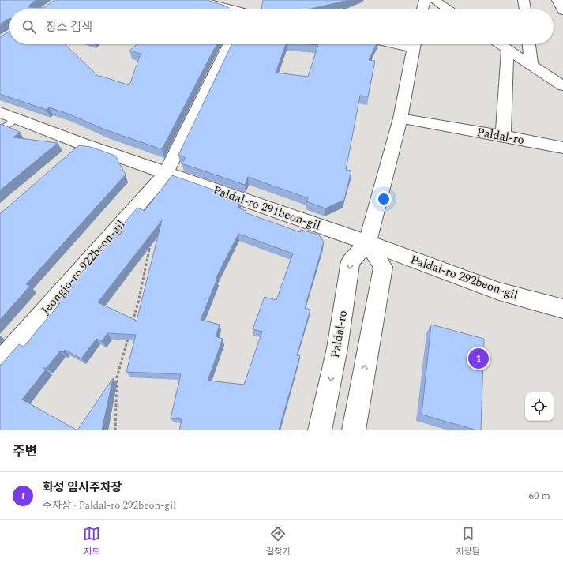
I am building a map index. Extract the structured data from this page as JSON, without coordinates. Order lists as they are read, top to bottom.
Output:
{
  "streets": {
    "street": [
      "Paldal-ro",
      "Paldal-ro 291beon-gil",
      "Jeongjo-ro 922beon-gil",
      "Paldal-ro 292beon-gil"
    ]
  },
  "crossings": [
    ["Paldal-ro", "Paldal-ro 291beon-gil"],
    ["Paldal-ro", "Paldal-ro 292beon-gil"],
    ["Paldal-ro 291beon-gil", "Jeongjo-ro 922beon-gil"],
    ["Paldal-ro 291beon-gil", "Paldal-ro 292beon-gil"]
  ],
  "page": {
    "search": "장소 검색",
    "pins": "1",
    "heading": "주변",
    "list": [
      {
        "mark": "1",
        "name": "화성 임시주차장",
        "note": "주차장 · Paldal-ro 292beon-gil",
        "value": "60 m"
      }
    ],
    "nav": ["지도", "길찾기", "저장됨"]
  }
}
